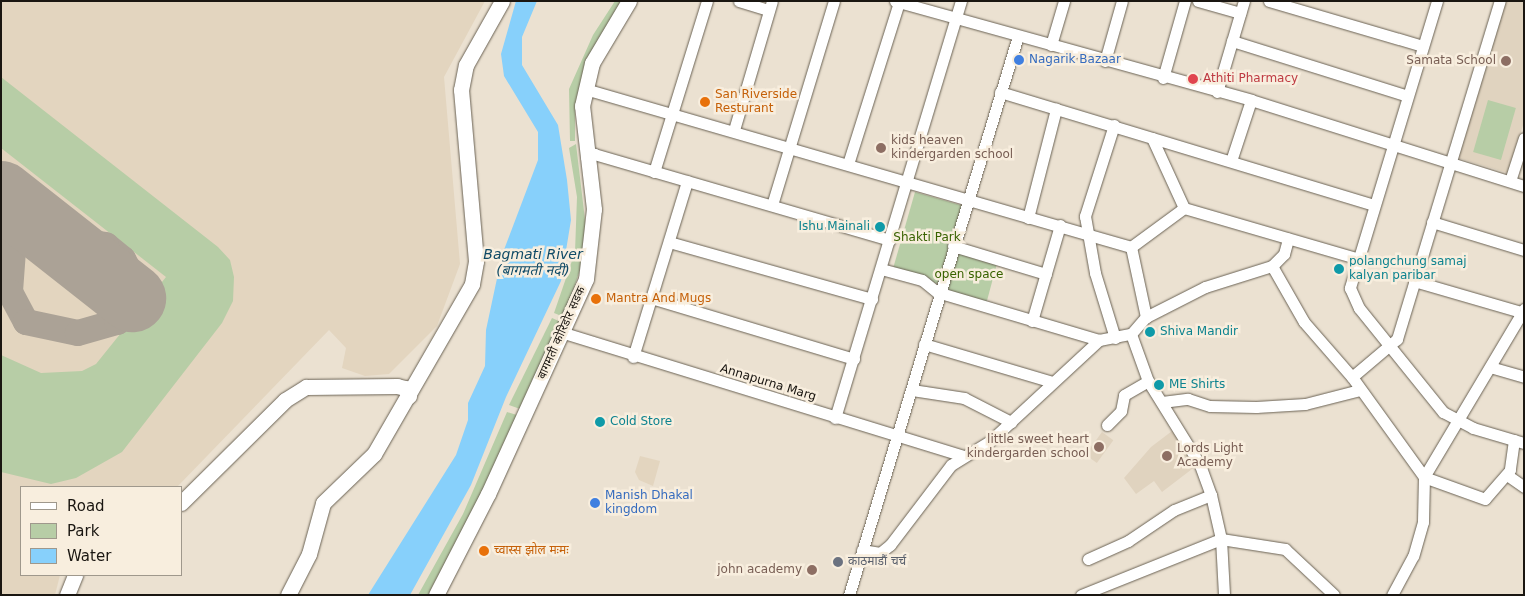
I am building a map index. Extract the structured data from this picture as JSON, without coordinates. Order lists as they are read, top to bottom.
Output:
{
  "streets": {
    "main road": ["बागमती कोरिडोर सडक"],
    "street": ["Annapurna Marg"]
  },
  "crossings": [
    ["बागमती कोरिडोर सडक", "Annapurna Marg"]
  ],
  "water": ["Bagmati River (बागमती नदी)"],
  "parks": ["Shakti Park", "open space"],
  "places": [
    "Nagarik Bazaar",
    "Samata School",
    "Athiti Pharmacy",
    "San Riverside Resturant",
    "kids heaven kindergarden school",
    "Ishu Mainali",
    "polangchung samaj kalyan paribar",
    "Mantra And Mugs",
    "Shiva Mandir",
    "ME Shirts",
    "Cold Store",
    "little sweet heart kindergarden school",
    "Lords Light Academy",
    "Manish Dhakal kingdom",
    "च्वास्स झोल मःमः",
    "काठमाडौं चर्च",
    "john academy"
  ],
  "legend": ["Road", "Park", "Water"]
}
